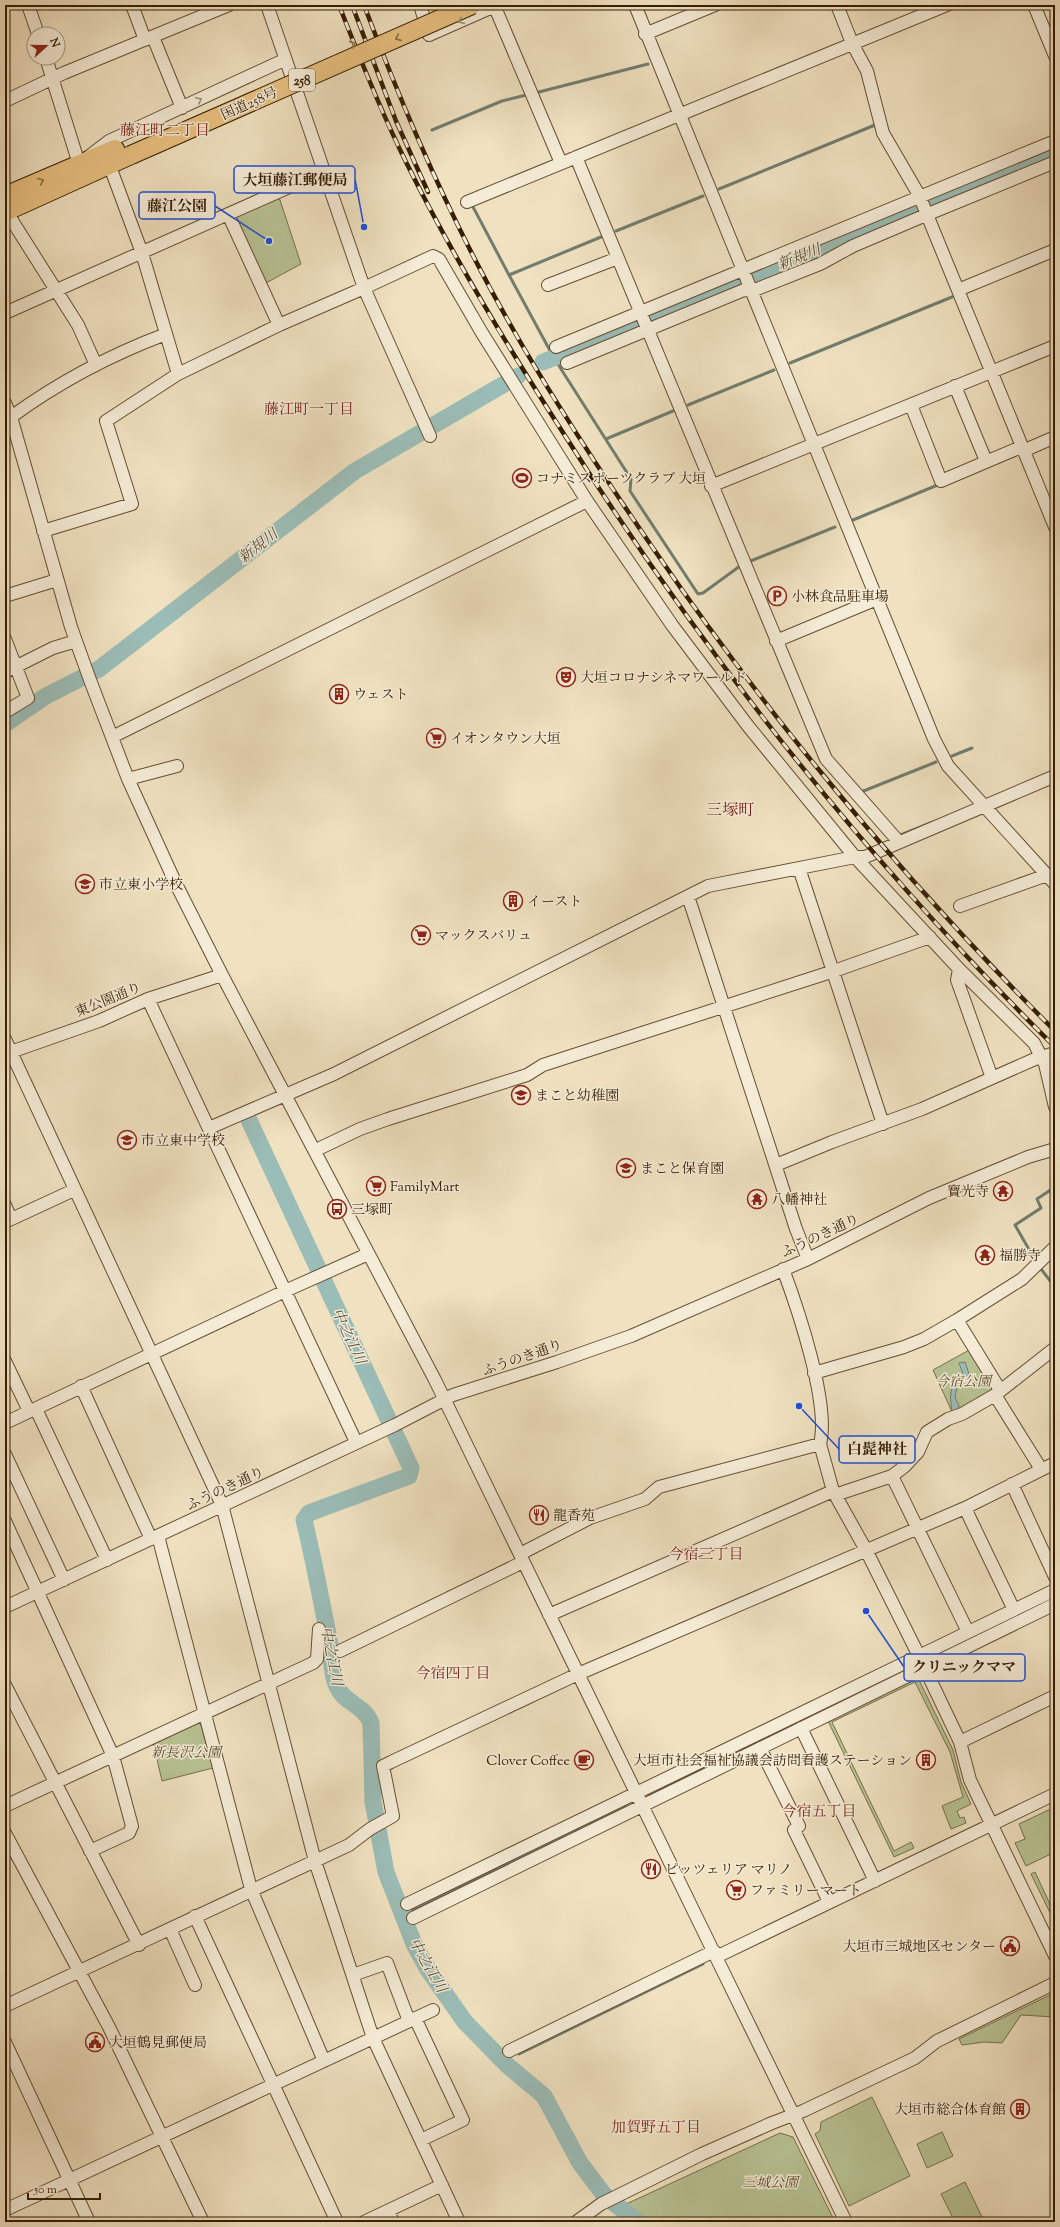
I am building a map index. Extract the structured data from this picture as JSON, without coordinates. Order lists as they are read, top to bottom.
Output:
{
  "streets": {
    "highway": ["258", "国道258号"],
    "street": ["東公園通り", "ふうのき通り"]
  },
  "districts": [
    "藤江町二丁目",
    "藤江町一丁目",
    "三塚町",
    "今宿三丁目",
    "今宿四丁目",
    "今宿五丁目",
    "加賀野五丁目"
  ],
  "water": ["新規川", "中之江川"],
  "parks": ["今宿公園", "新長沢公園", "三城公園"],
  "places": {
    "other": [
      "大垣藤江郵便局",
      "藤江公園",
      "白髭神社",
      "クリニックママ"
    ],
    "sports": ["コナミスポーツクラブ 大垣"],
    "parking": ["小林食品駐車場"],
    "theatre": ["大垣コロナシネマワールド"],
    "building": [
      "ウェスト",
      "イースト",
      "大垣市社会福祉協議会訪問看護ステーション",
      "大垣市総合体育館"
    ],
    "supermarket": [
      "イオンタウン大垣",
      "マックスバリュ",
      "FamilyMart",
      "ファミリーマート"
    ],
    "school or university": [
      "市立東小学校",
      "まこと幼稚園",
      "市立東中学校",
      "まこと保育園"
    ],
    "temple": ["寶光寺", "八幡神社", "福勝寺"],
    "bus stop": ["三塚町"],
    "restaurant": ["龍香苑", "ピッツェリア マリノ"],
    "cafe": ["Clover Coffee"],
    "public building": ["大垣市三城地区センター", "大垣鶴見郵便局"]
  },
  "scale_bar": "50 m",
  "north": "right"
}
